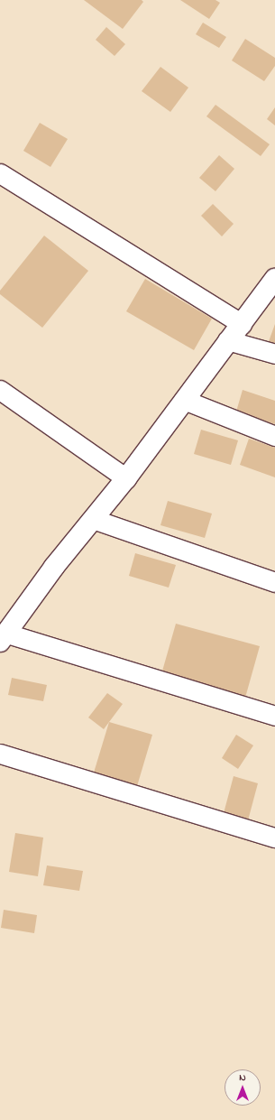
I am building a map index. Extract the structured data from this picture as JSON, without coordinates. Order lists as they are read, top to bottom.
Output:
{
  "north": "top"
}
